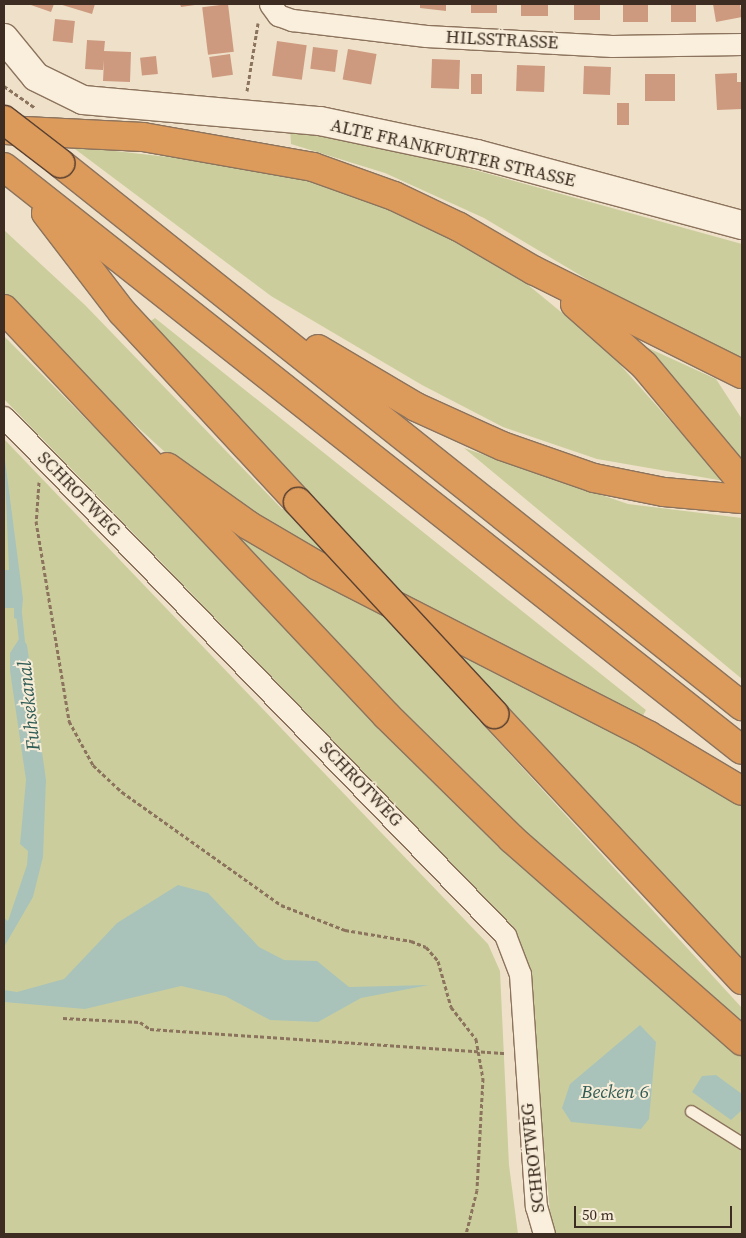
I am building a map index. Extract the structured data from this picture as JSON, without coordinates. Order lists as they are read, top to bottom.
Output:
{
  "streets": {
    "street": ["HILSSTRASSE", "ALTE FRANKFURTER STRASSE", "SCHROTWEG"]
  },
  "water": ["Fuhsekanal", "Becken 6"],
  "scale_bar": "50 m"
}
